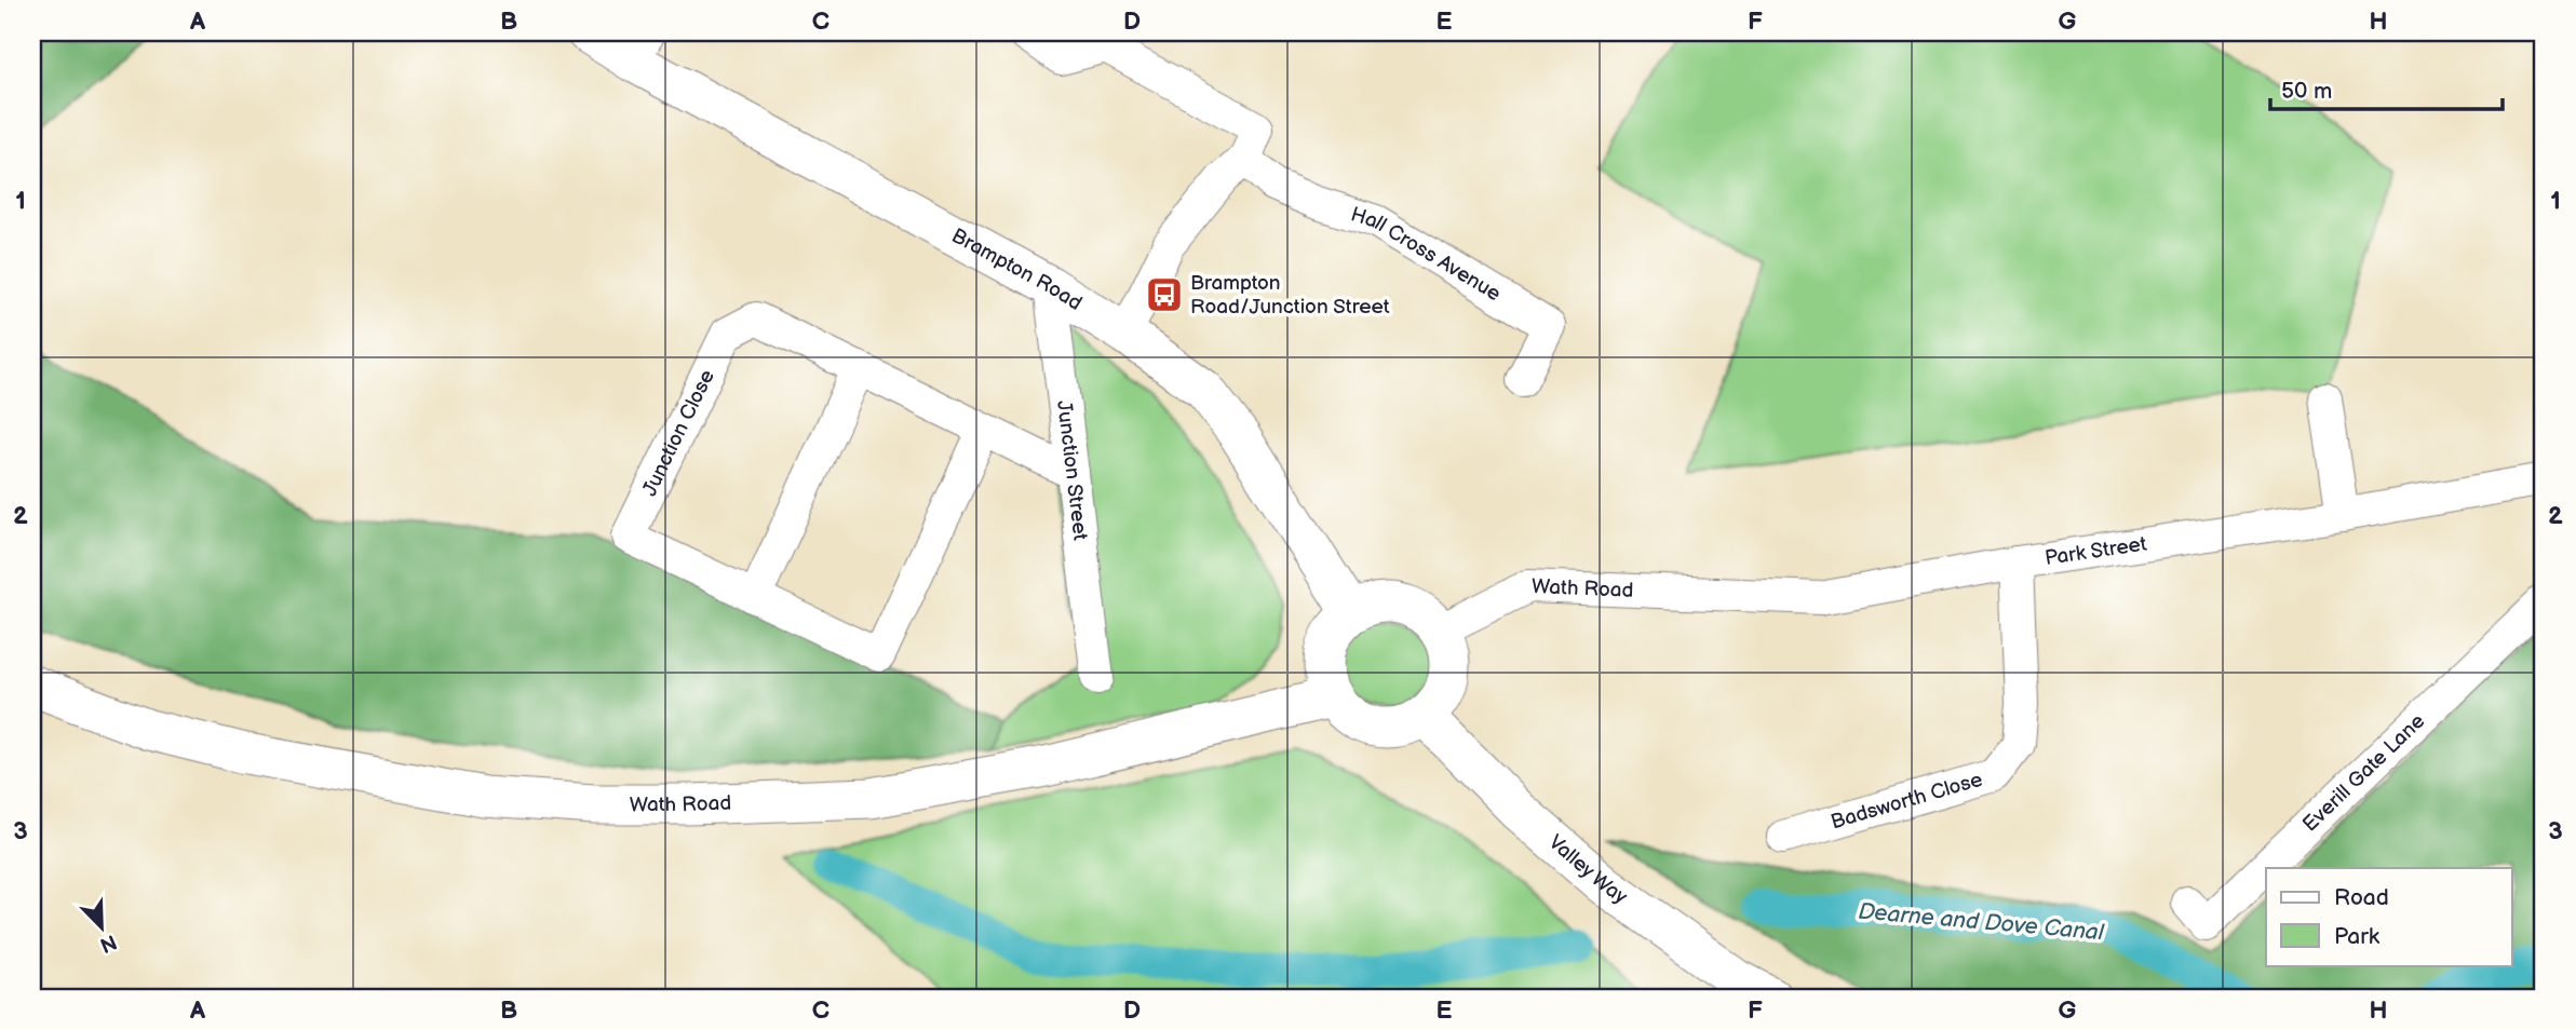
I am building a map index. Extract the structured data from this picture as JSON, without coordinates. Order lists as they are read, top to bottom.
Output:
{
  "streets": {
    "main road": ["Brampton Road", "Wath Road", "Valley Way"],
    "street": [
      "Hall Cross Avenue",
      "Junction Close",
      "Junction Street",
      "Park Street",
      "Everill Gate Lane",
      "Badsworth Close"
    ]
  },
  "crossings": [
    ["Brampton Road", "Junction Street"],
    ["Brampton Road", "Wath Road"],
    ["Brampton Road", "Valley Way"],
    ["Junction Close", "Junction Street"],
    ["Park Street", "Wath Road"],
    ["Park Street", "Badsworth Close"],
    ["Wath Road", "Valley Way"]
  ],
  "water": ["Dearne and Dove Canal"],
  "places": {
    "bus stop": ["Brampton Road/Junction Street"]
  },
  "legend": ["Road", "Park"],
  "scale_bar": "50 m",
  "north": "bottom right",
  "grid": {
    "columns": [
      "A",
      "B",
      "C",
      "D",
      "E",
      "F",
      "G",
      "H"
    ],
    "rows": ["1", "2", "3"]
  }
}
